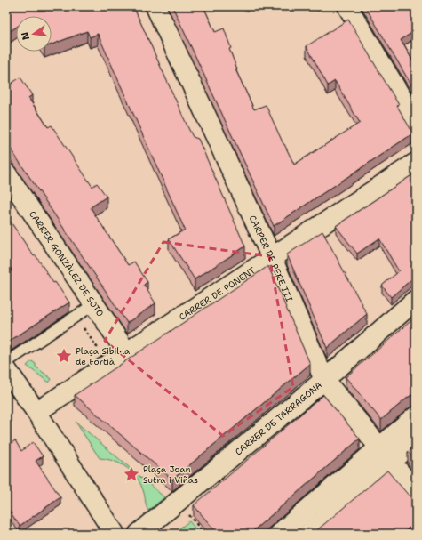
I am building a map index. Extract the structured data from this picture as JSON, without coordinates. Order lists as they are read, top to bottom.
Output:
{
  "streets": {
    "street": [
      "CARRER DE PERE III",
      "CARRER GONZÀLEZ DE SOTO",
      "CARRER DE PONENT",
      "CARRER DE TARRAGONA"
    ]
  },
  "crossings": [
    ["CARRER DE PERE III", "CARRER DE PONENT"],
    ["CARRER DE PERE III", "CARRER DE TARRAGONA"],
    ["CARRER GONZÀLEZ DE SOTO", "CARRER DE PONENT"]
  ],
  "places": {
    "place": ["Plaça Sibil·la de Fortià", "Plaça Joan Sutra i Viñas"]
  },
  "north": "left"
}
